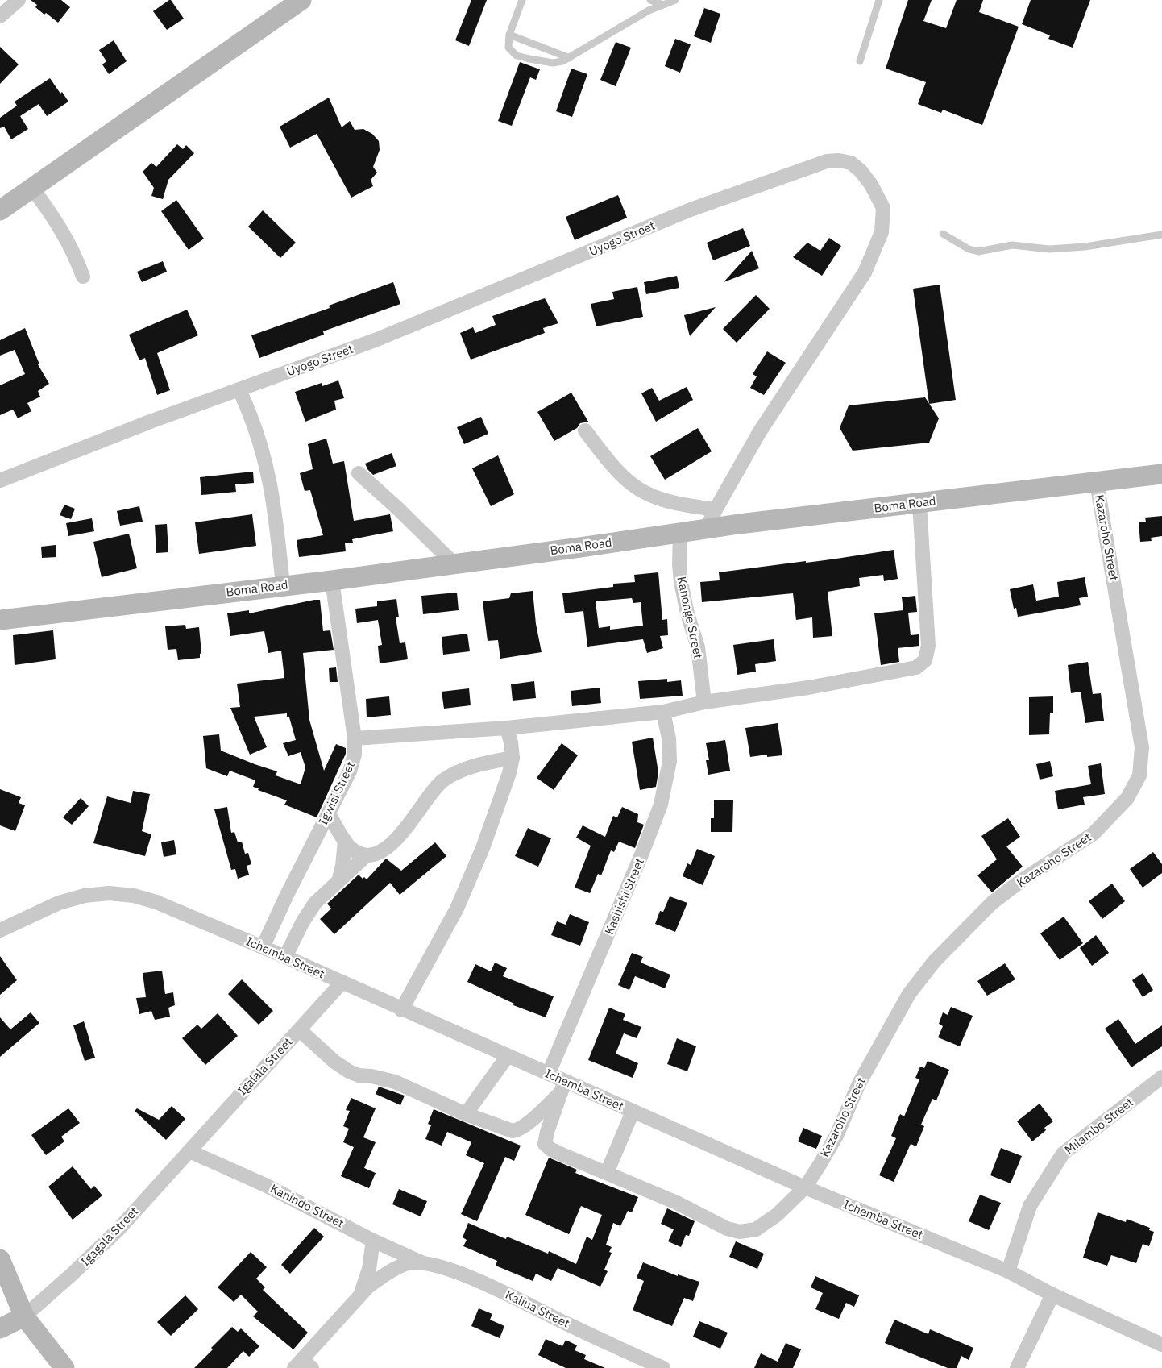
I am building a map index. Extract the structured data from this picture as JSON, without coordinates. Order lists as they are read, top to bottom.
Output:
{
  "streets": {
    "main road": ["Boma Road"],
    "street": [
      "Uyogo Street",
      "Kazaroho Street",
      "Kanonge Street",
      "Igwisi Street",
      "Kashishi Street",
      "Ichemba Street",
      "Igalala Street",
      "Milambo Street",
      "Kanindo Street",
      "Igagala Street",
      "Kaliua Street"
    ]
  },
  "crossings": [
    ["Uyogo Street", "Boma Road"],
    ["Boma Road", "Kazaroho Street"],
    ["Boma Road", "Kanonge Street"],
    ["Boma Road", "Igwisi Street"],
    ["Kazaroho Street", "Ichemba Street"],
    ["Igwisi Street", "Ichemba Street"],
    ["Kashishi Street", "Ichemba Street"],
    ["Ichemba Street", "Igalala Street"],
    ["Ichemba Street", "Milambo Street"],
    ["Igalala Street", "Kanindo Street"],
    ["Igalala Street", "Igagala Street"],
    ["Kanindo Street", "Igagala Street"],
    ["Kanindo Street", "Kaliua Street"]
  ]
}
